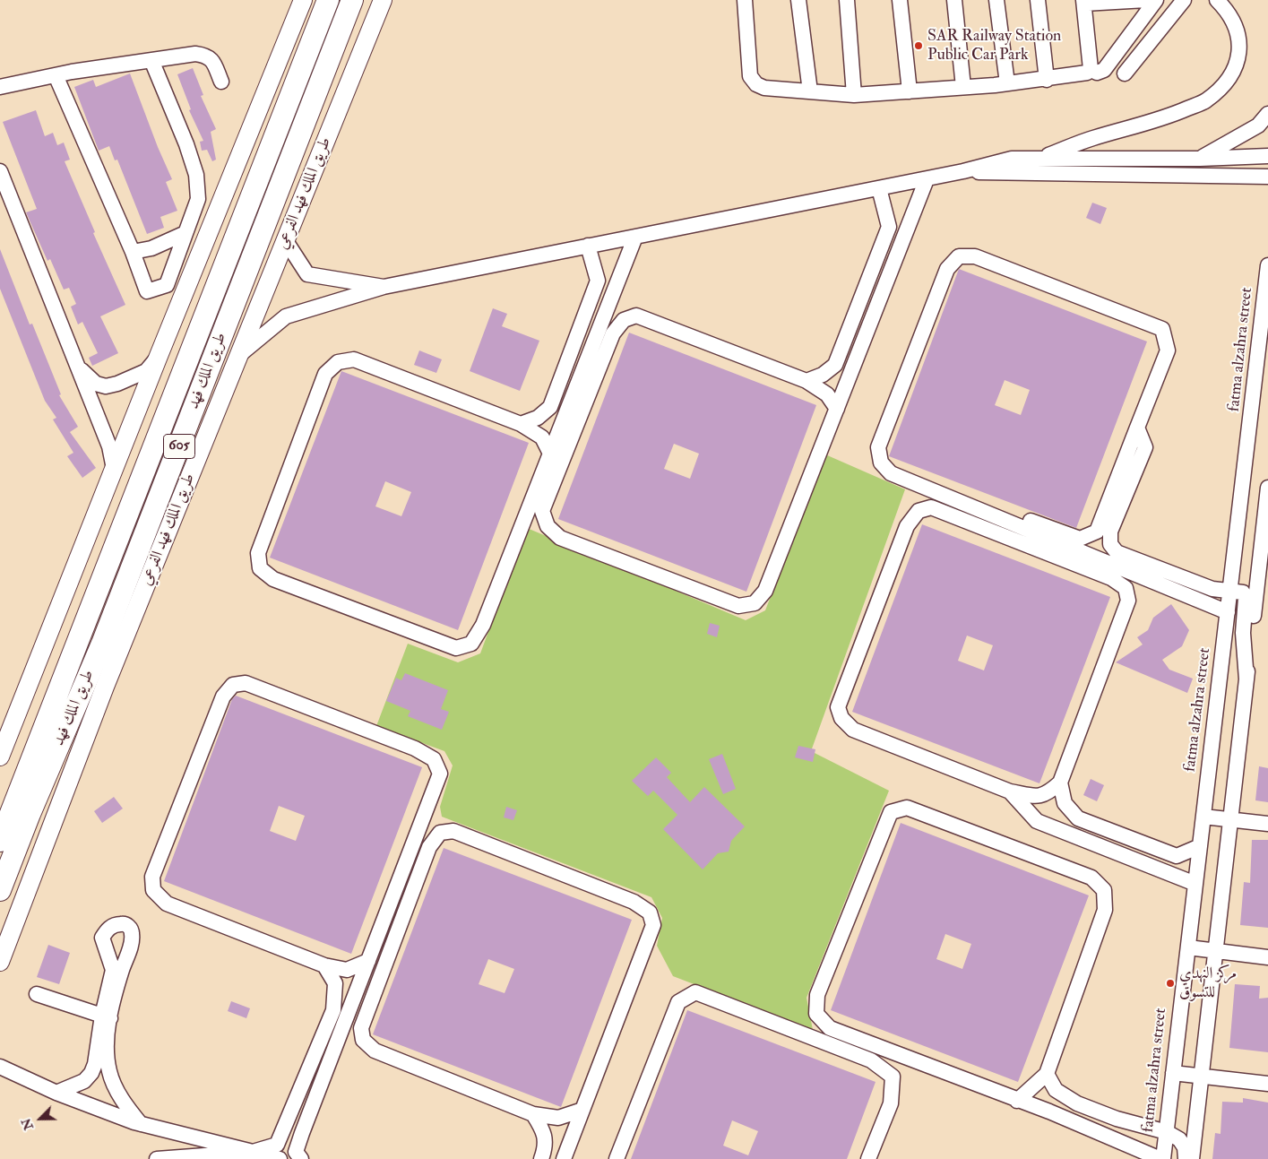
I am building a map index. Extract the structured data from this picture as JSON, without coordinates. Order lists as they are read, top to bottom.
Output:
{
  "streets": {
    "highway": ["طريق الملك فهد", "605"],
    "main road": ["طريق الملك فهد الفرعي"],
    "street": ["fatma alzahra street"]
  },
  "places": ["SAR Railway Station Public Car Park", "مركز النهدي للتسوق"],
  "north": "bottom left"
}
